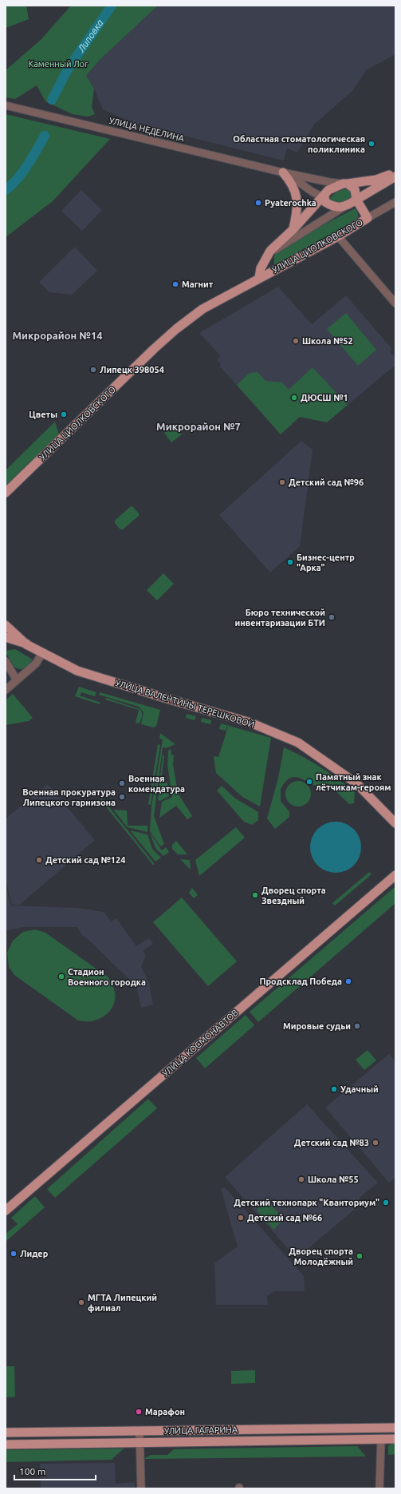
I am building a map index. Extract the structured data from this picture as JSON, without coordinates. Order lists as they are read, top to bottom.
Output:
{
  "streets": {
    "main road": [
      "УЛИЦА ЦИОЛКОВСКОГО",
      "УЛИЦА ВАЛЕНТИНЫ ТЕРЕШКОВОЙ",
      "УЛИЦА КОСМОНАВТОВ",
      "УЛИЦА ГАГАРИНА"
    ],
    "street": ["УЛИЦА НЕДЕЛИНА"]
  },
  "crossings": [
    ["УЛИЦА НЕДЕЛИНА", "УЛИЦА ЦИОЛКОВСКОГО"]
  ],
  "districts": ["Микрорайон №14", "Микрорайон №7"],
  "water": ["Липовка"],
  "parks": ["Каменный Лог"],
  "places": [
    "Областная стоматологическая поликлиника",
    "Pyaterochka",
    "Магнит",
    "Школа №52",
    "Липецк 398054",
    "ДЮСШ №1",
    "Цветы",
    "Детский сад №96",
    "Бизнес-центр \"Арка\"",
    "Бюро технической инвентаризации БТИ",
    "Памятный знак лётчикам-героям",
    "Военная комендатура",
    "Военная прокуратура Липецкого гарнизона",
    "Детский сад №124",
    "Дворец спорта Звездный",
    "Стадион Военного городка",
    "Продсклад Победа",
    "Мировые судьи",
    "Удачный",
    "Детский сад №83",
    "Школа №55",
    "Детский технопарк \"Кванториум\"",
    "Детский сад №66",
    "Лидер",
    "Дворец спорта Молодёжный",
    "МГТА Липецкий филиал",
    "Марафон"
  ],
  "scale_bar": "100 m"
}
